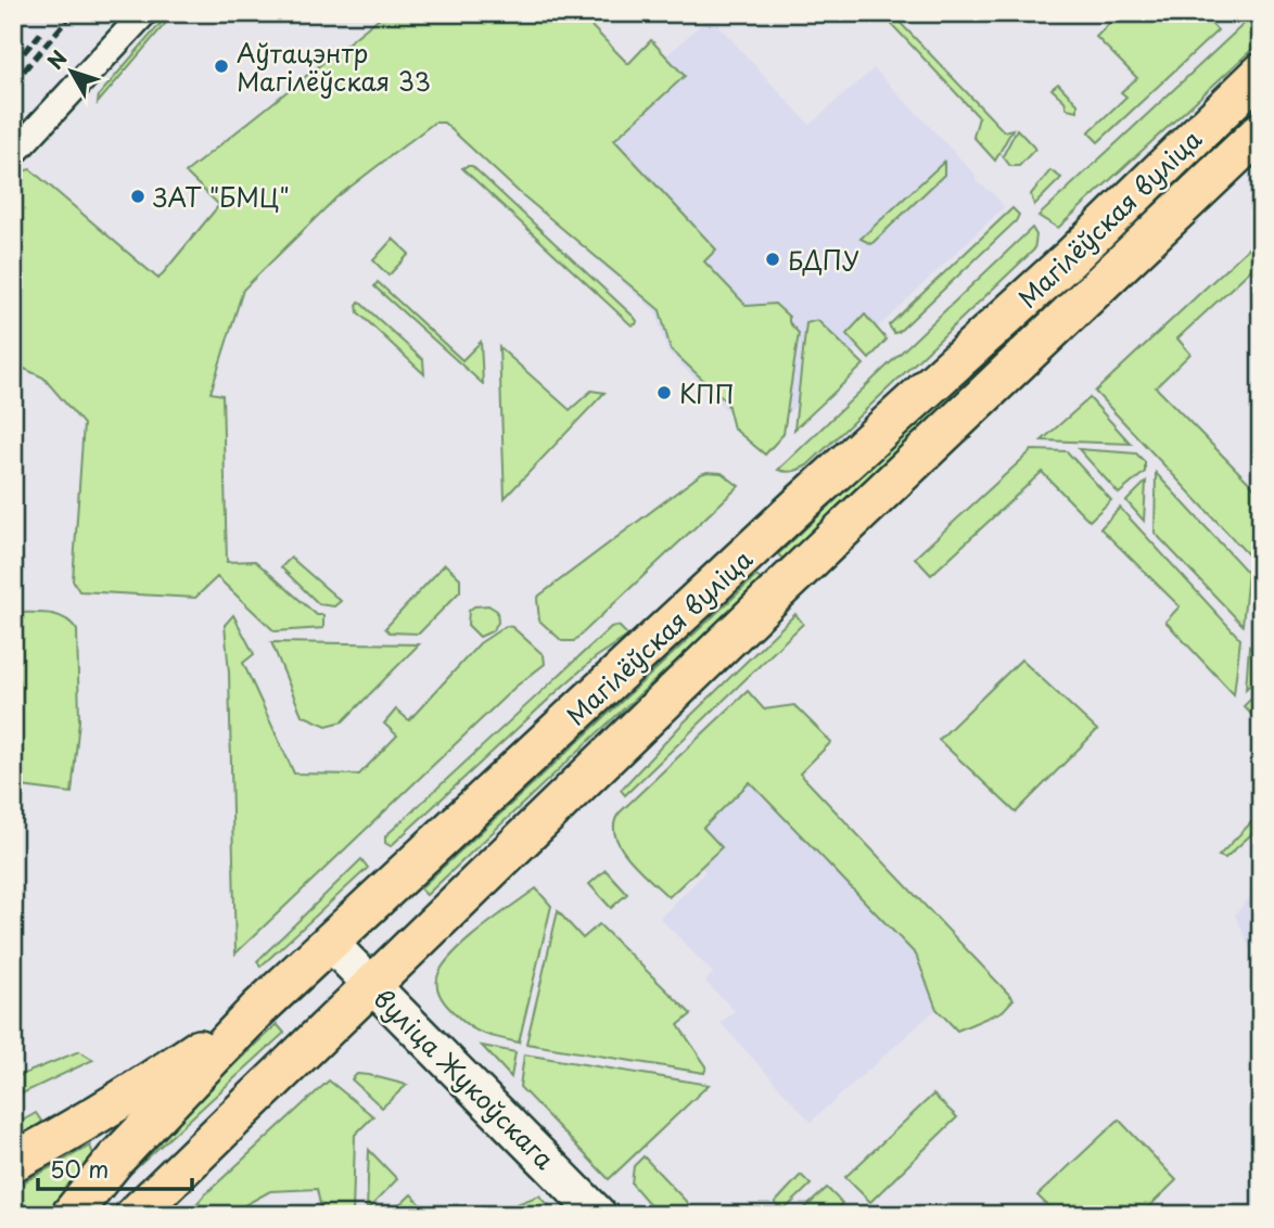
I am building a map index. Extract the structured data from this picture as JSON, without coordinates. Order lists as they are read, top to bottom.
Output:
{
  "streets": {
    "main road": ["Магілёўская вуліца", "вуліца Жукоўскага"]
  },
  "crossings": [
    ["Магілёўская вуліца", "вуліца Жукоўскага"]
  ],
  "places": [
    "Аўтацэнтр Магілёўская 33",
    "ЗАТ \"БМЦ\"",
    "БДПУ",
    "КПП"
  ],
  "scale_bar": "50 m",
  "north": "top left"
}
